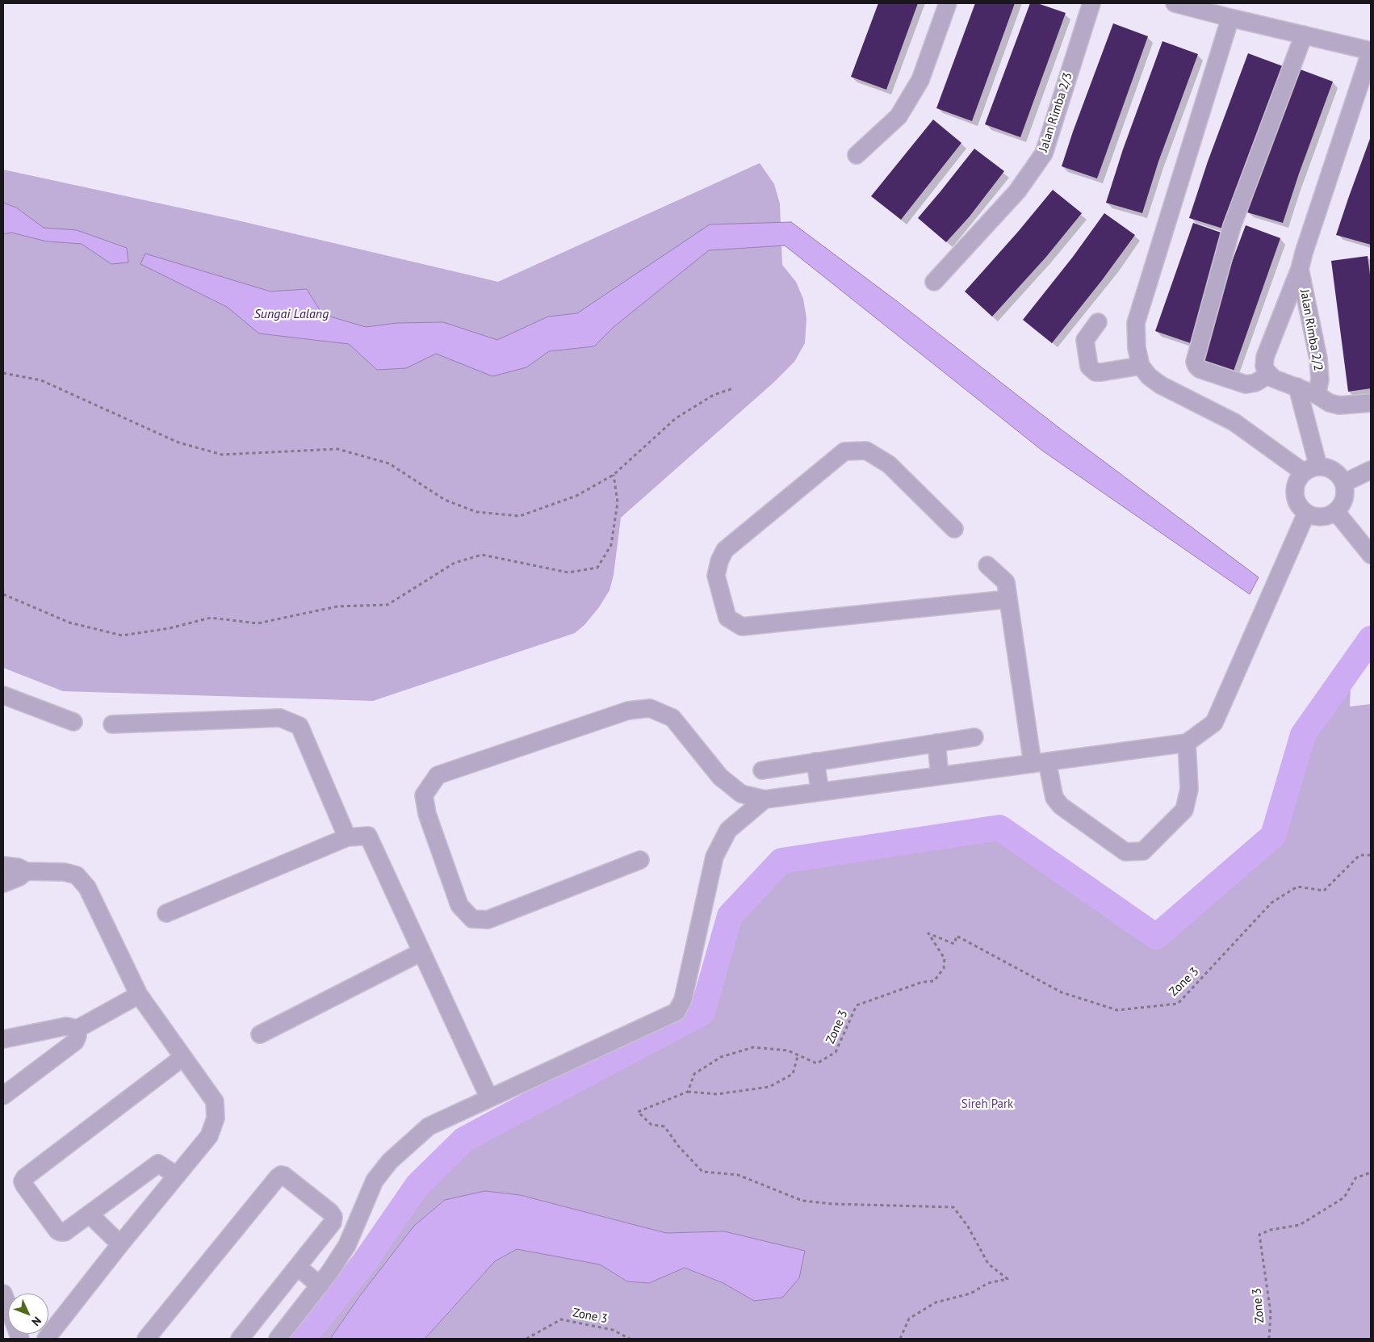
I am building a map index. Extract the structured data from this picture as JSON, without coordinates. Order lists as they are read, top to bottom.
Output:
{
  "streets": {
    "street": ["Jalan Rimba 2/3", "Jalan Rimba 2/2"],
    "path": ["Zone 3"]
  },
  "water": ["Sungai Lalang"],
  "parks": ["Sireh Park"],
  "north": "bottom right"
}
